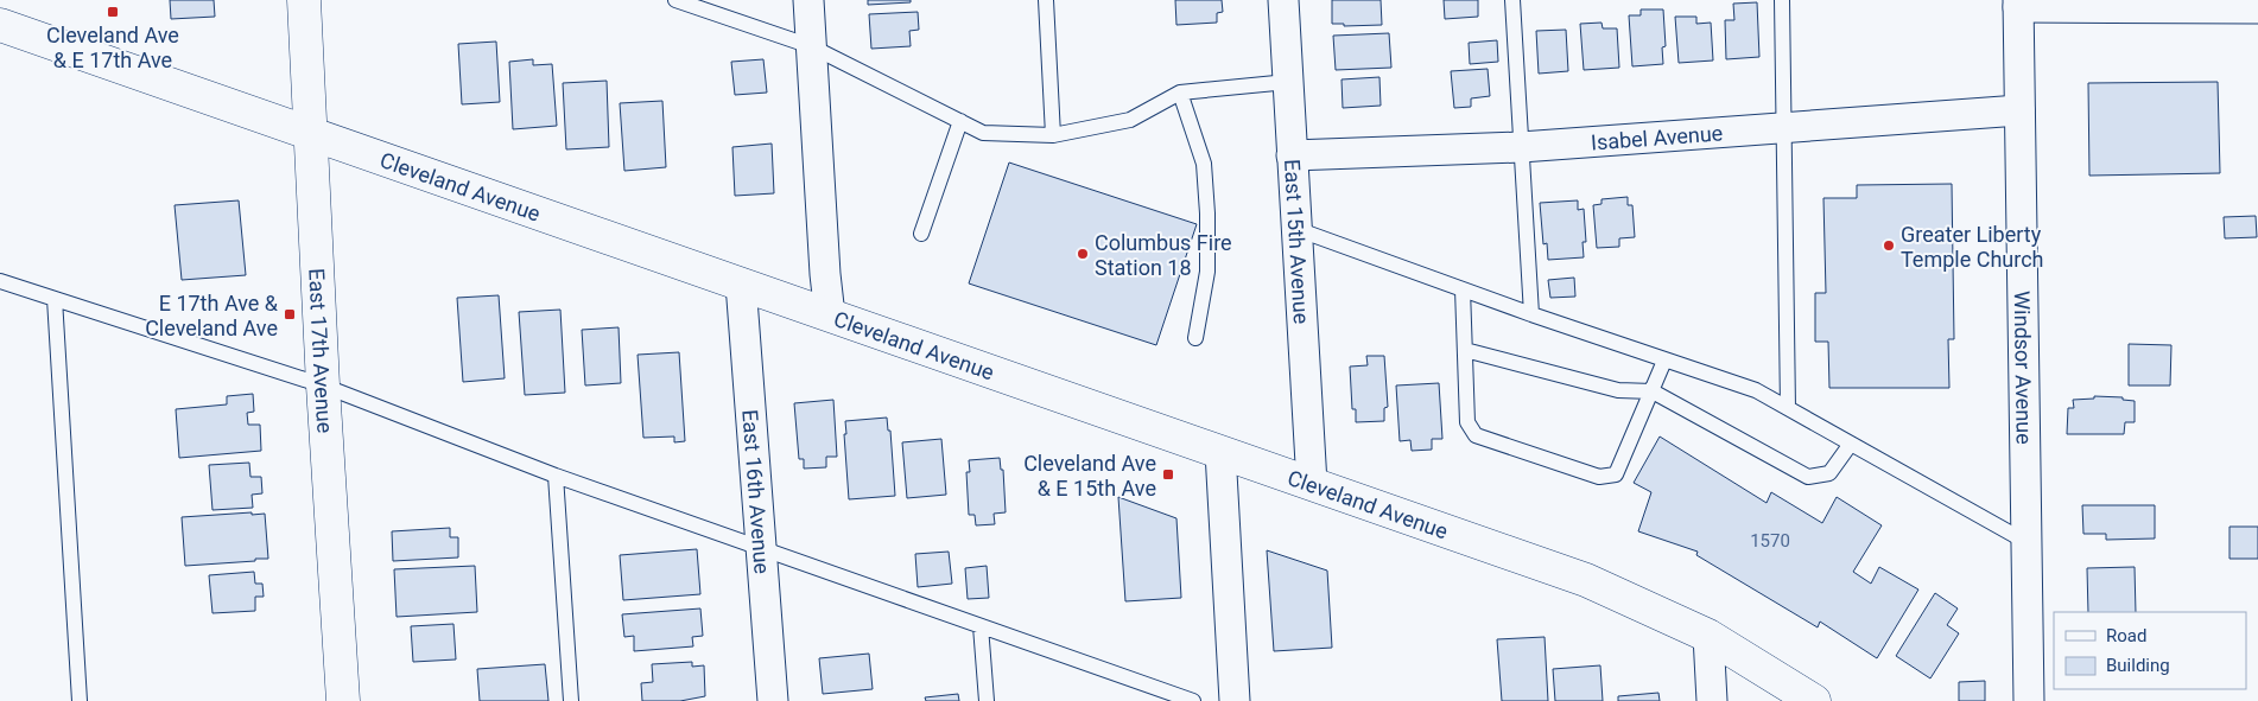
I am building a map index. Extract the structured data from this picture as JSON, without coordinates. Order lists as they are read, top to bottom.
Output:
{
  "streets": {
    "main road": ["Cleveland Avenue", "East 17th Avenue"],
    "street": [
      "Isabel Avenue",
      "East 15th Avenue",
      "Windsor Avenue",
      "East 16th Avenue"
    ]
  },
  "crossings": [
    ["Isabel Avenue", "East 15th Avenue"],
    ["Isabel Avenue", "Windsor Avenue"],
    ["Cleveland Avenue", "East 15th Avenue"],
    ["Cleveland Avenue", "East 17th Avenue"],
    ["Cleveland Avenue", "East 16th Avenue"]
  ],
  "places": {
    "transit": ["Cleveland Ave & E 17th Ave", "E 17th Ave & Cleveland Ave", "Cleveland Ave & E 15th Ave"],
    "other": ["Greater Liberty Temple Church", "Columbus Fire Station 18"]
  },
  "house_numbers": ["1570"],
  "legend": ["Road", "Building"]
}
